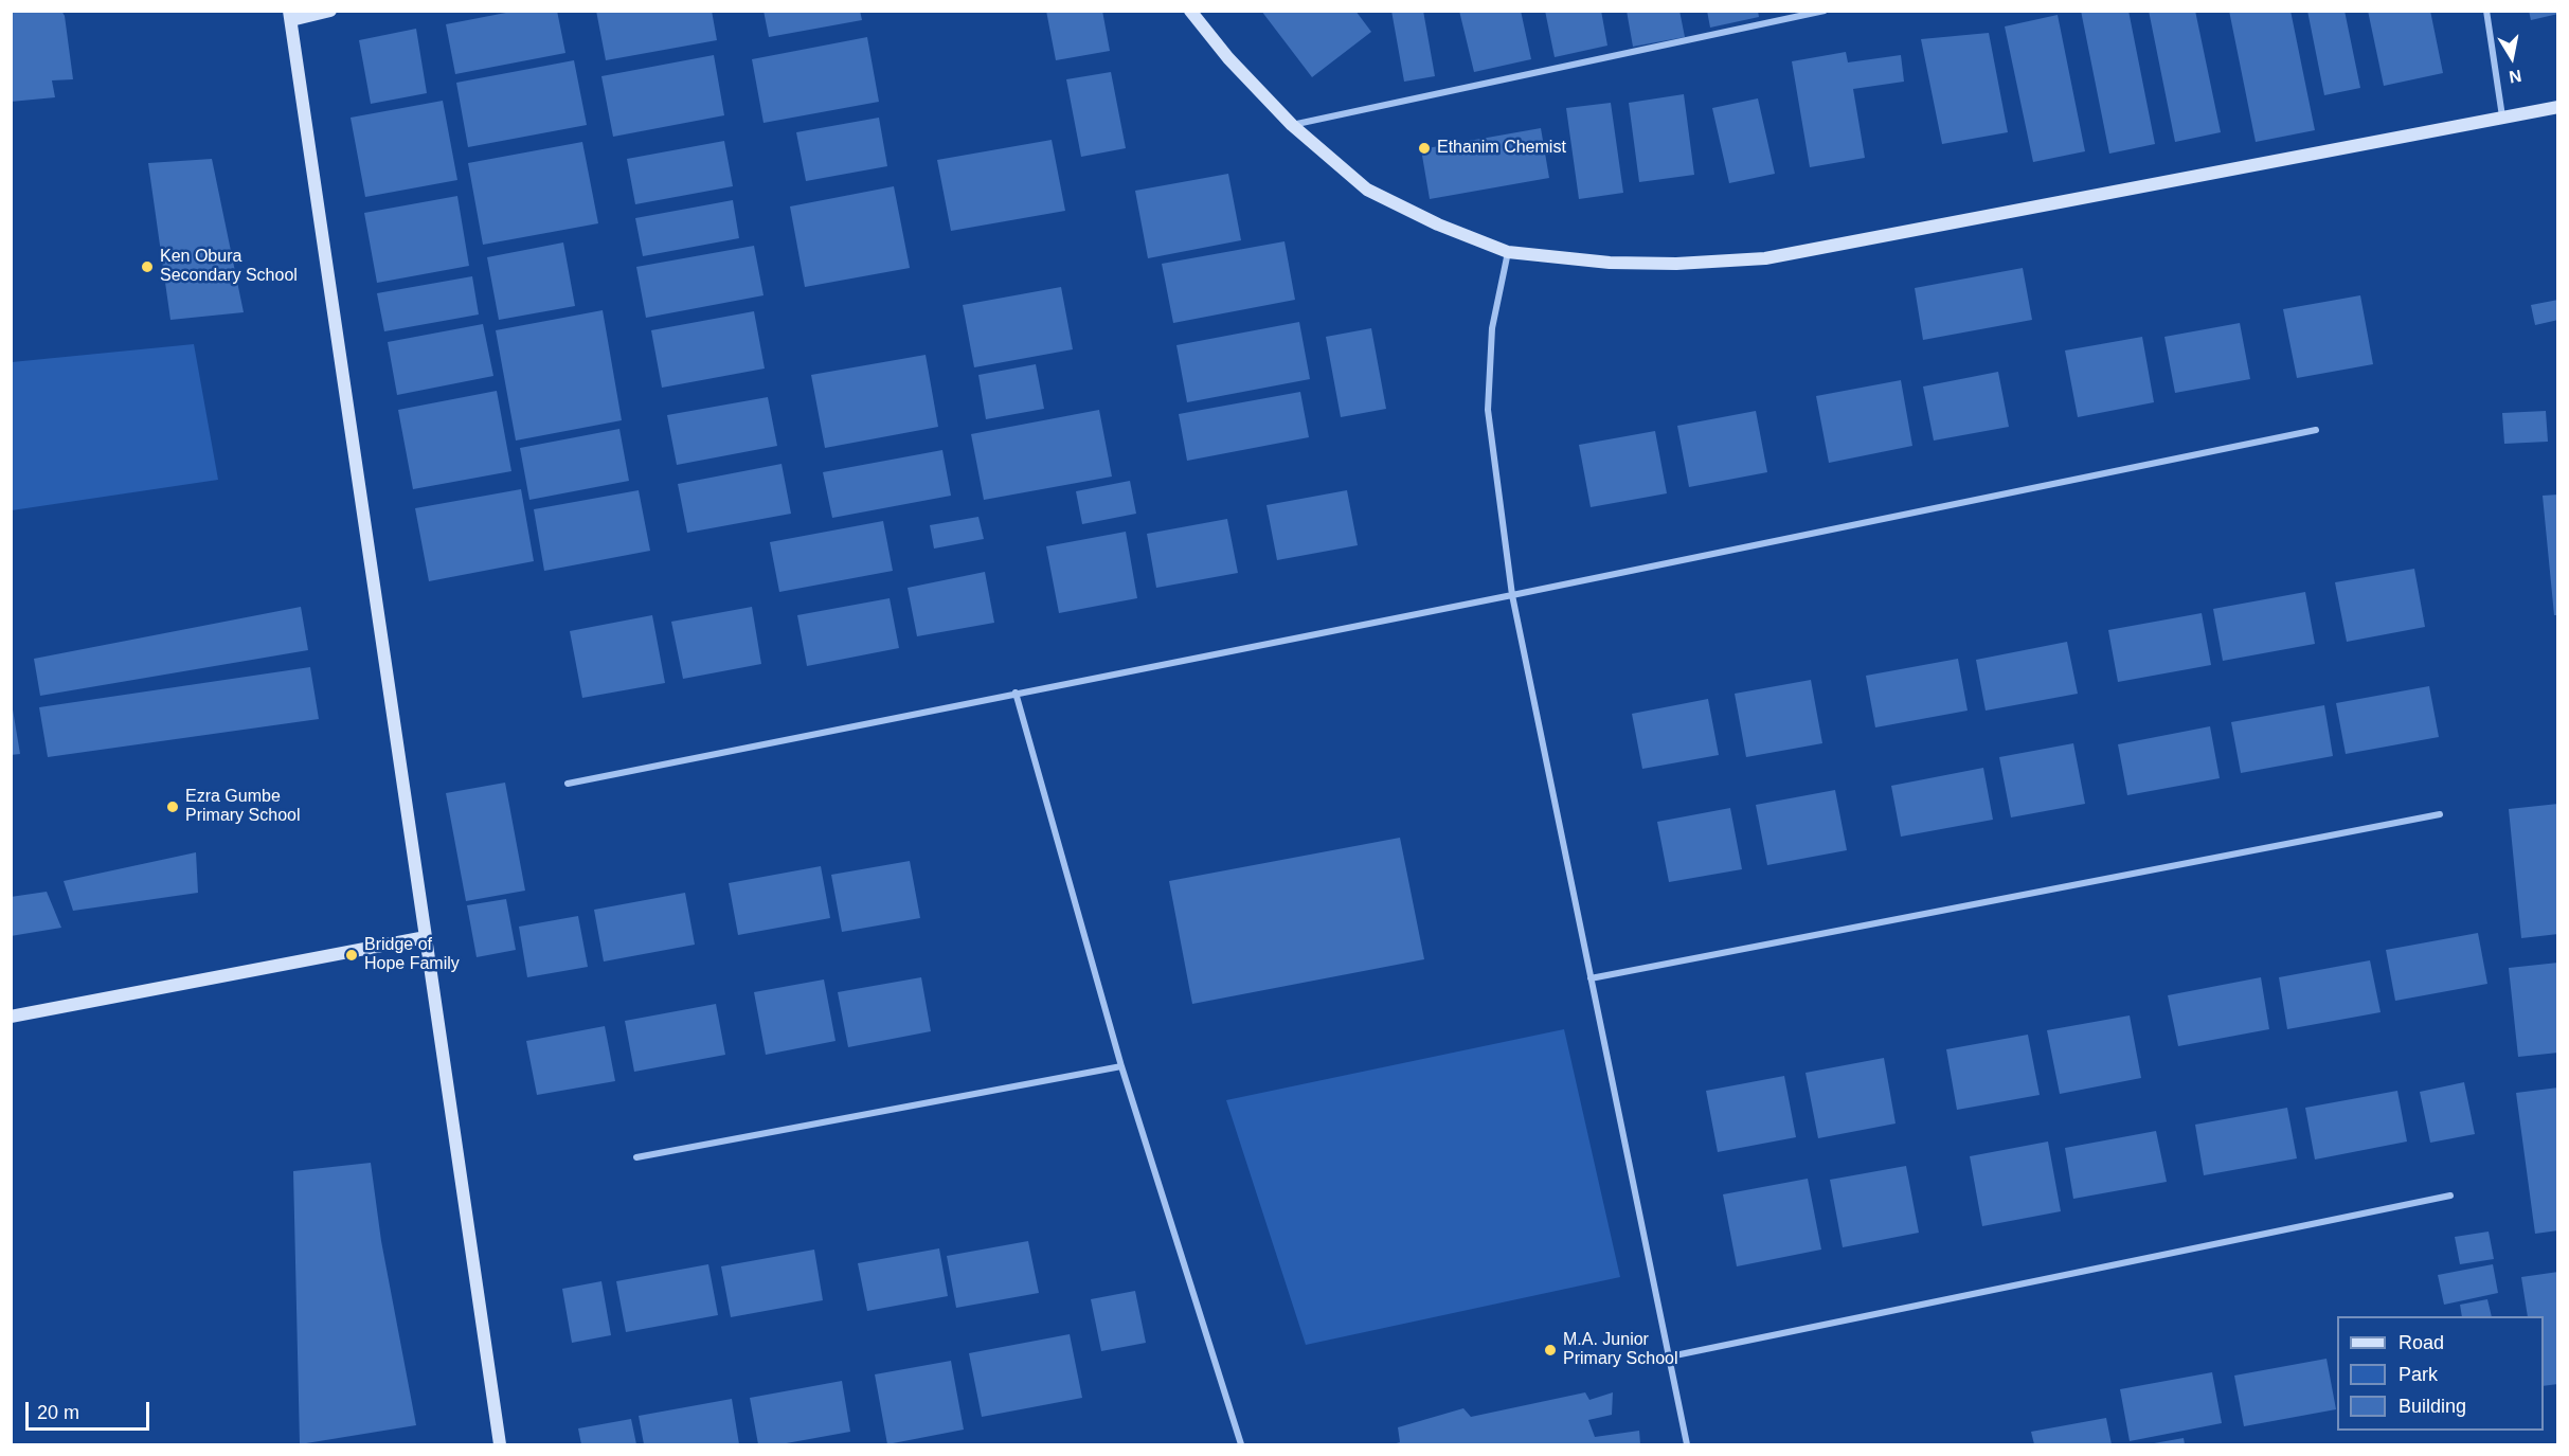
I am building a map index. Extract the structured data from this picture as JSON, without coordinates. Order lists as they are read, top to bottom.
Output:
{
  "places": [
    "Ethanim Chemist",
    "Ken Obura Secondary School",
    "Ezra Gumbe Primary School",
    "Bridge of Hope Family",
    "M.A. Junior Primary School"
  ],
  "legend": ["Road", "Park", "Building"],
  "scale_bar": "20 m",
  "north": "bottom"
}
